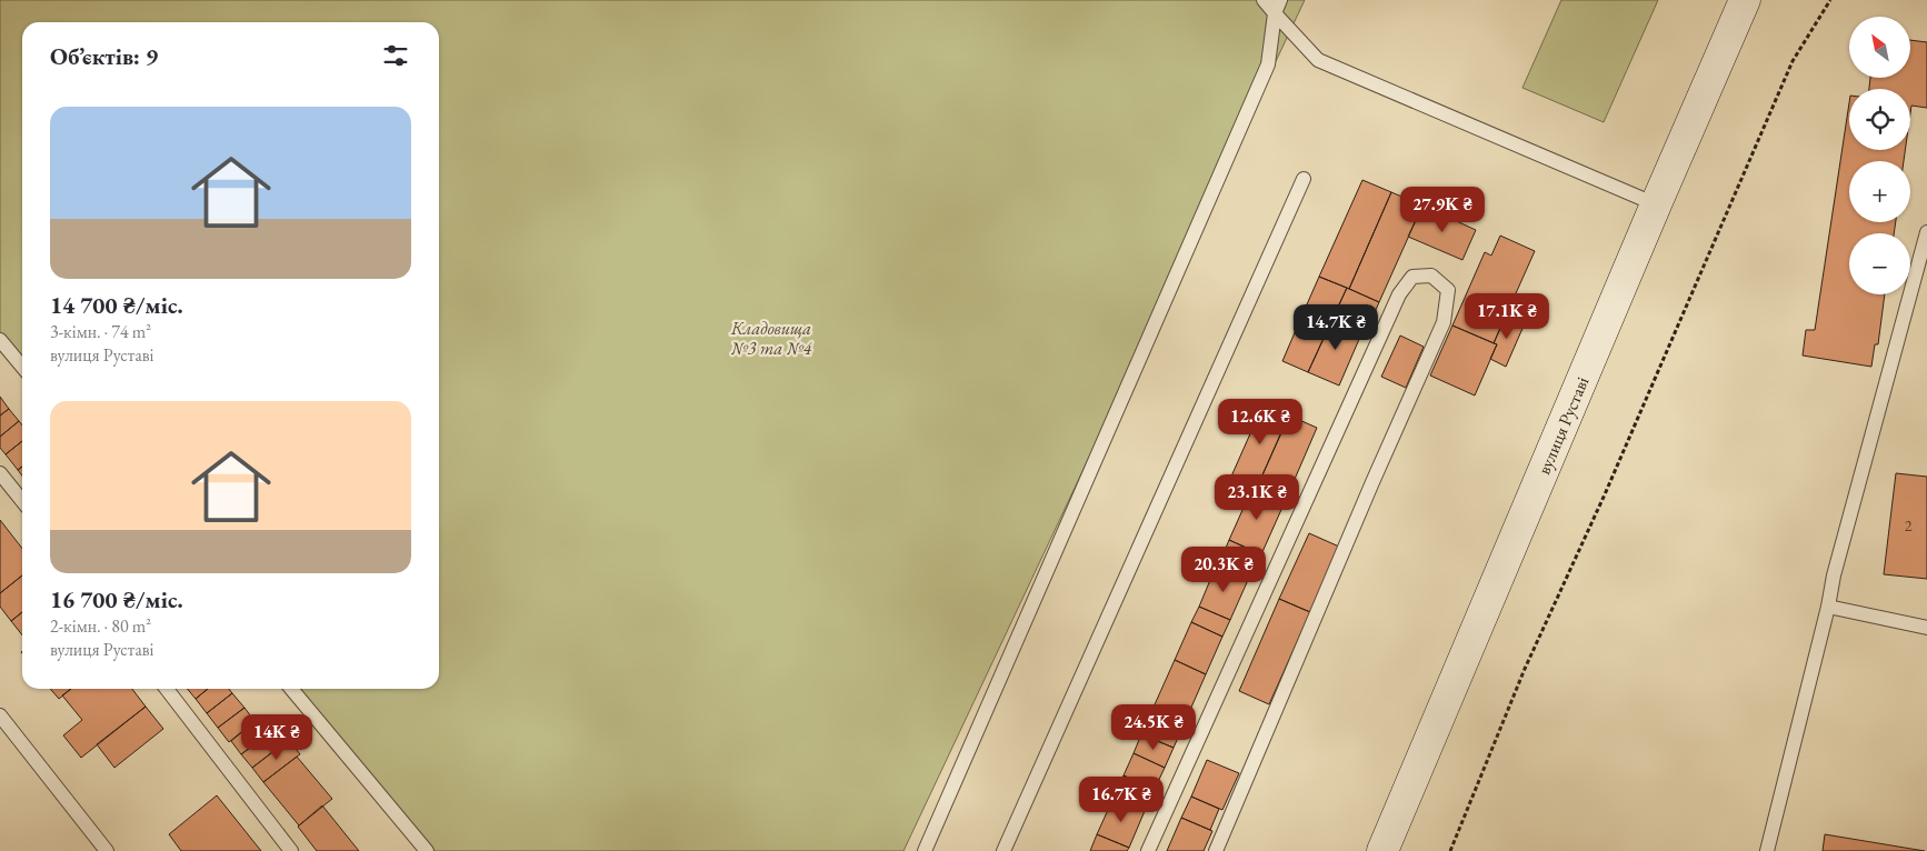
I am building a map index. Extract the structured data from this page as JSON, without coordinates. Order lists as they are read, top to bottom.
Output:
{
  "streets": {
    "main road": ["вулиця Руставі"]
  },
  "parks": ["Кладовища №3 та №4"],
  "house_numbers": ["2"],
  "north": "top left",
  "page": {
    "map_buttons": ["+", "−"],
    "heading": "Об’єктів: 9",
    "list": [
      {
        "name": "14 700 ₴/міс.",
        "note": "3-кімн. · 74 m² · вулиця Руставі"
      },
      {
        "name": "16 700 ₴/міс.",
        "note": "2-кімн. · 80 m² · вулиця Руставі"
      }
    ],
    "price": [
      "27.9K ₴",
      "17.1K ₴",
      "14.7K ₴",
      "12.6K ₴",
      "23.1K ₴",
      "20.3K ₴",
      "24.5K ₴",
      "14K ₴",
      "16.7K ₴"
    ]
  }
}
